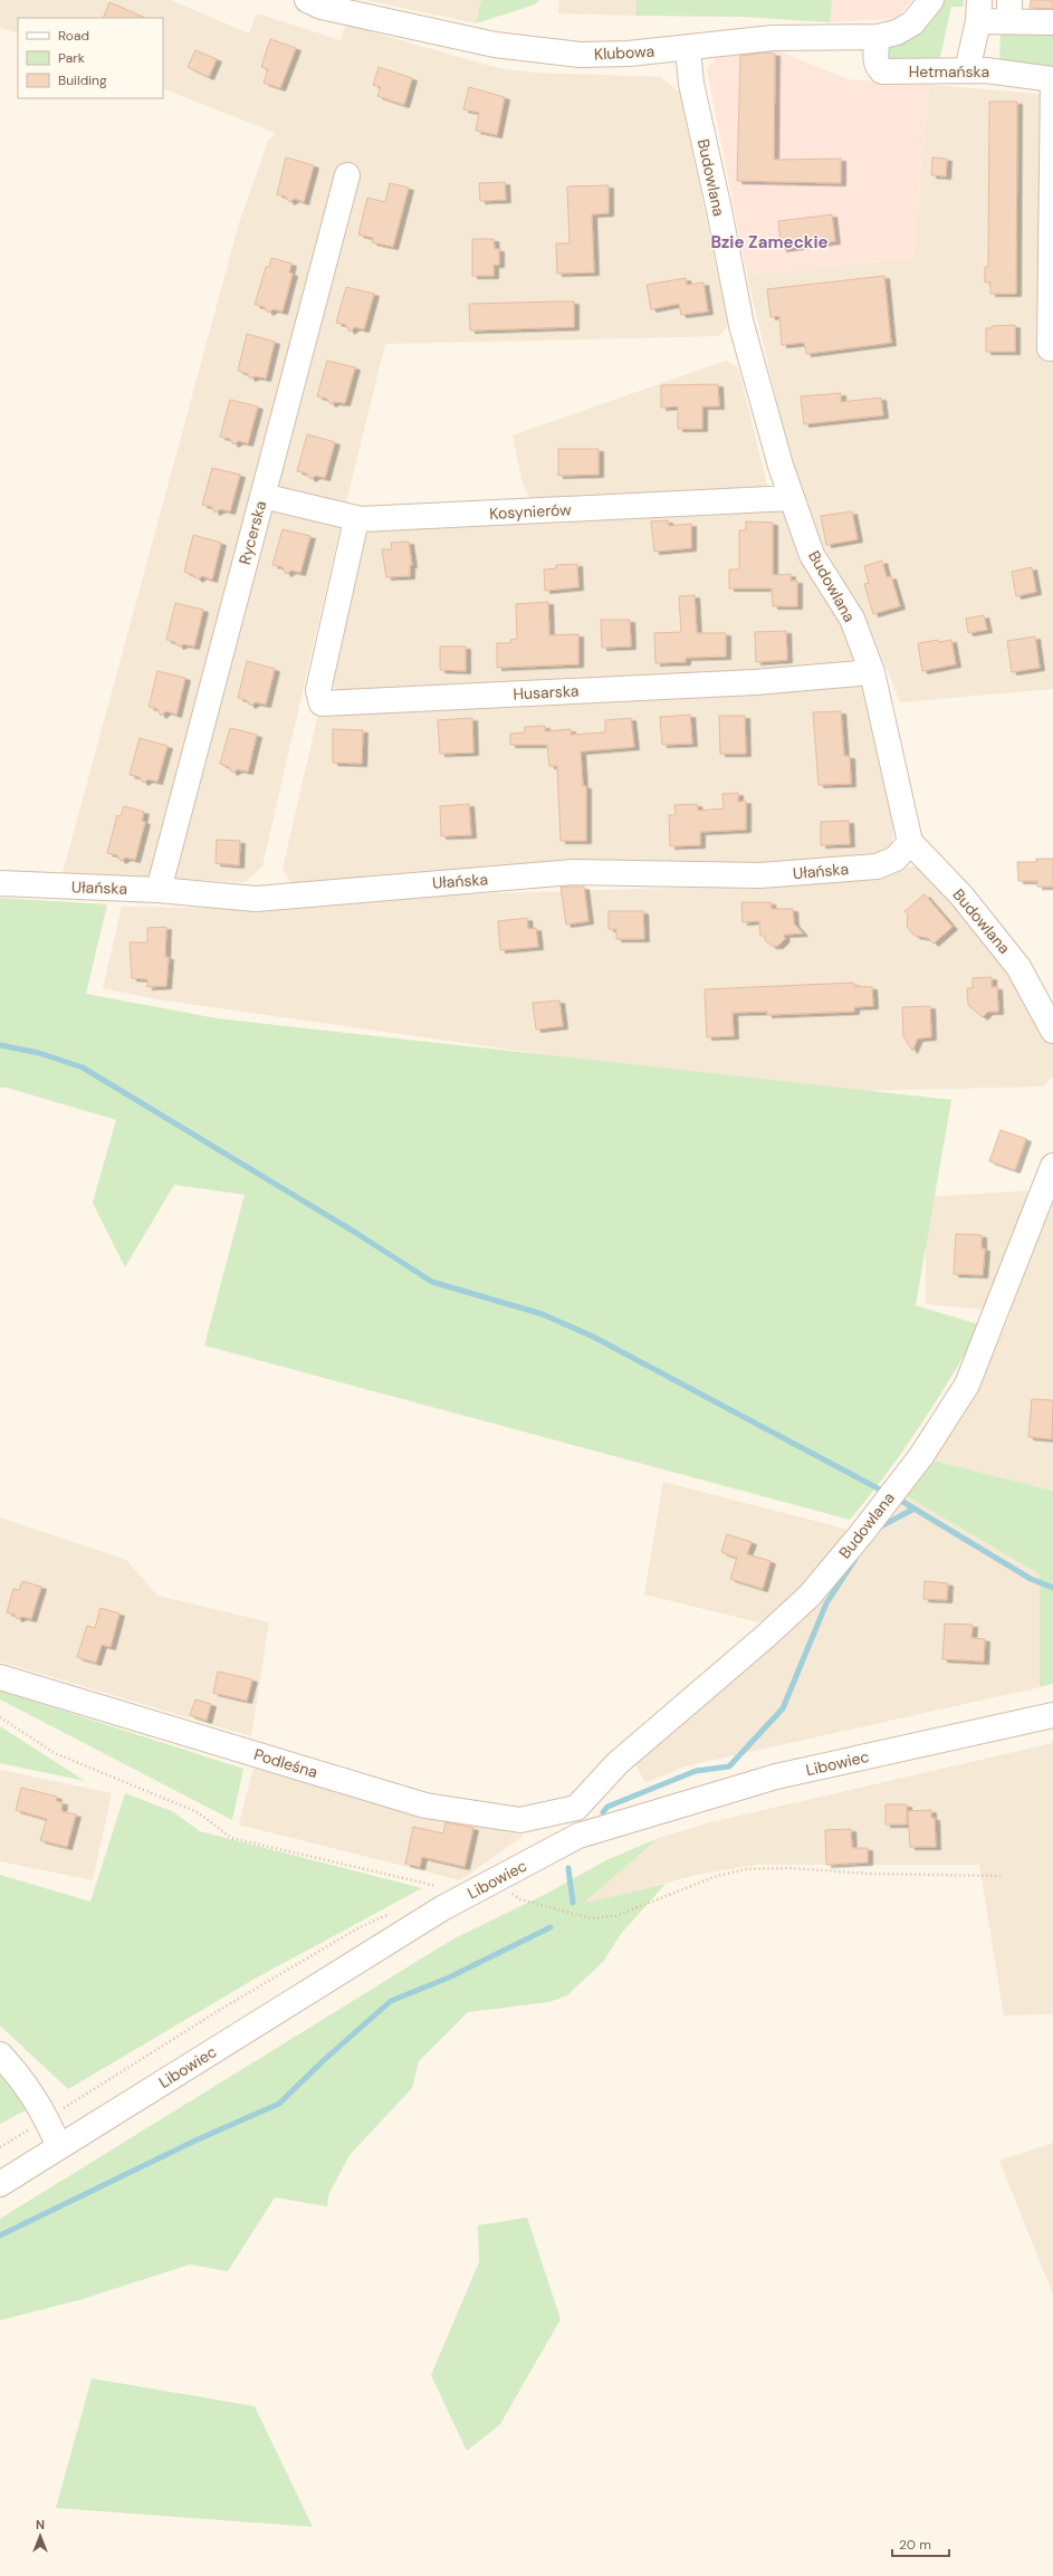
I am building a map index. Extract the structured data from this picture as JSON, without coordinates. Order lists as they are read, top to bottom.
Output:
{
  "streets": {
    "street": [
      "Klubowa",
      "Hetmańska",
      "Budowlana",
      "Kosynierów",
      "Rycerska",
      "Husarska",
      "Ułańska",
      "Podleśna",
      "Libowiec"
    ]
  },
  "crossings": [
    ["Klubowa", "Hetmańska"],
    ["Klubowa", "Budowlana"],
    ["Budowlana", "Kosynierów"],
    ["Budowlana", "Husarska"],
    ["Budowlana", "Ułańska"],
    ["Budowlana", "Podleśna"],
    ["Kosynierów", "Rycerska"],
    ["Kosynierów", "Husarska"],
    ["Rycerska", "Ułańska"]
  ],
  "districts": ["Bzie Zameckie"],
  "legend": ["Road", "Park", "Building"],
  "scale_bar": "20 m",
  "north": "top"
}
